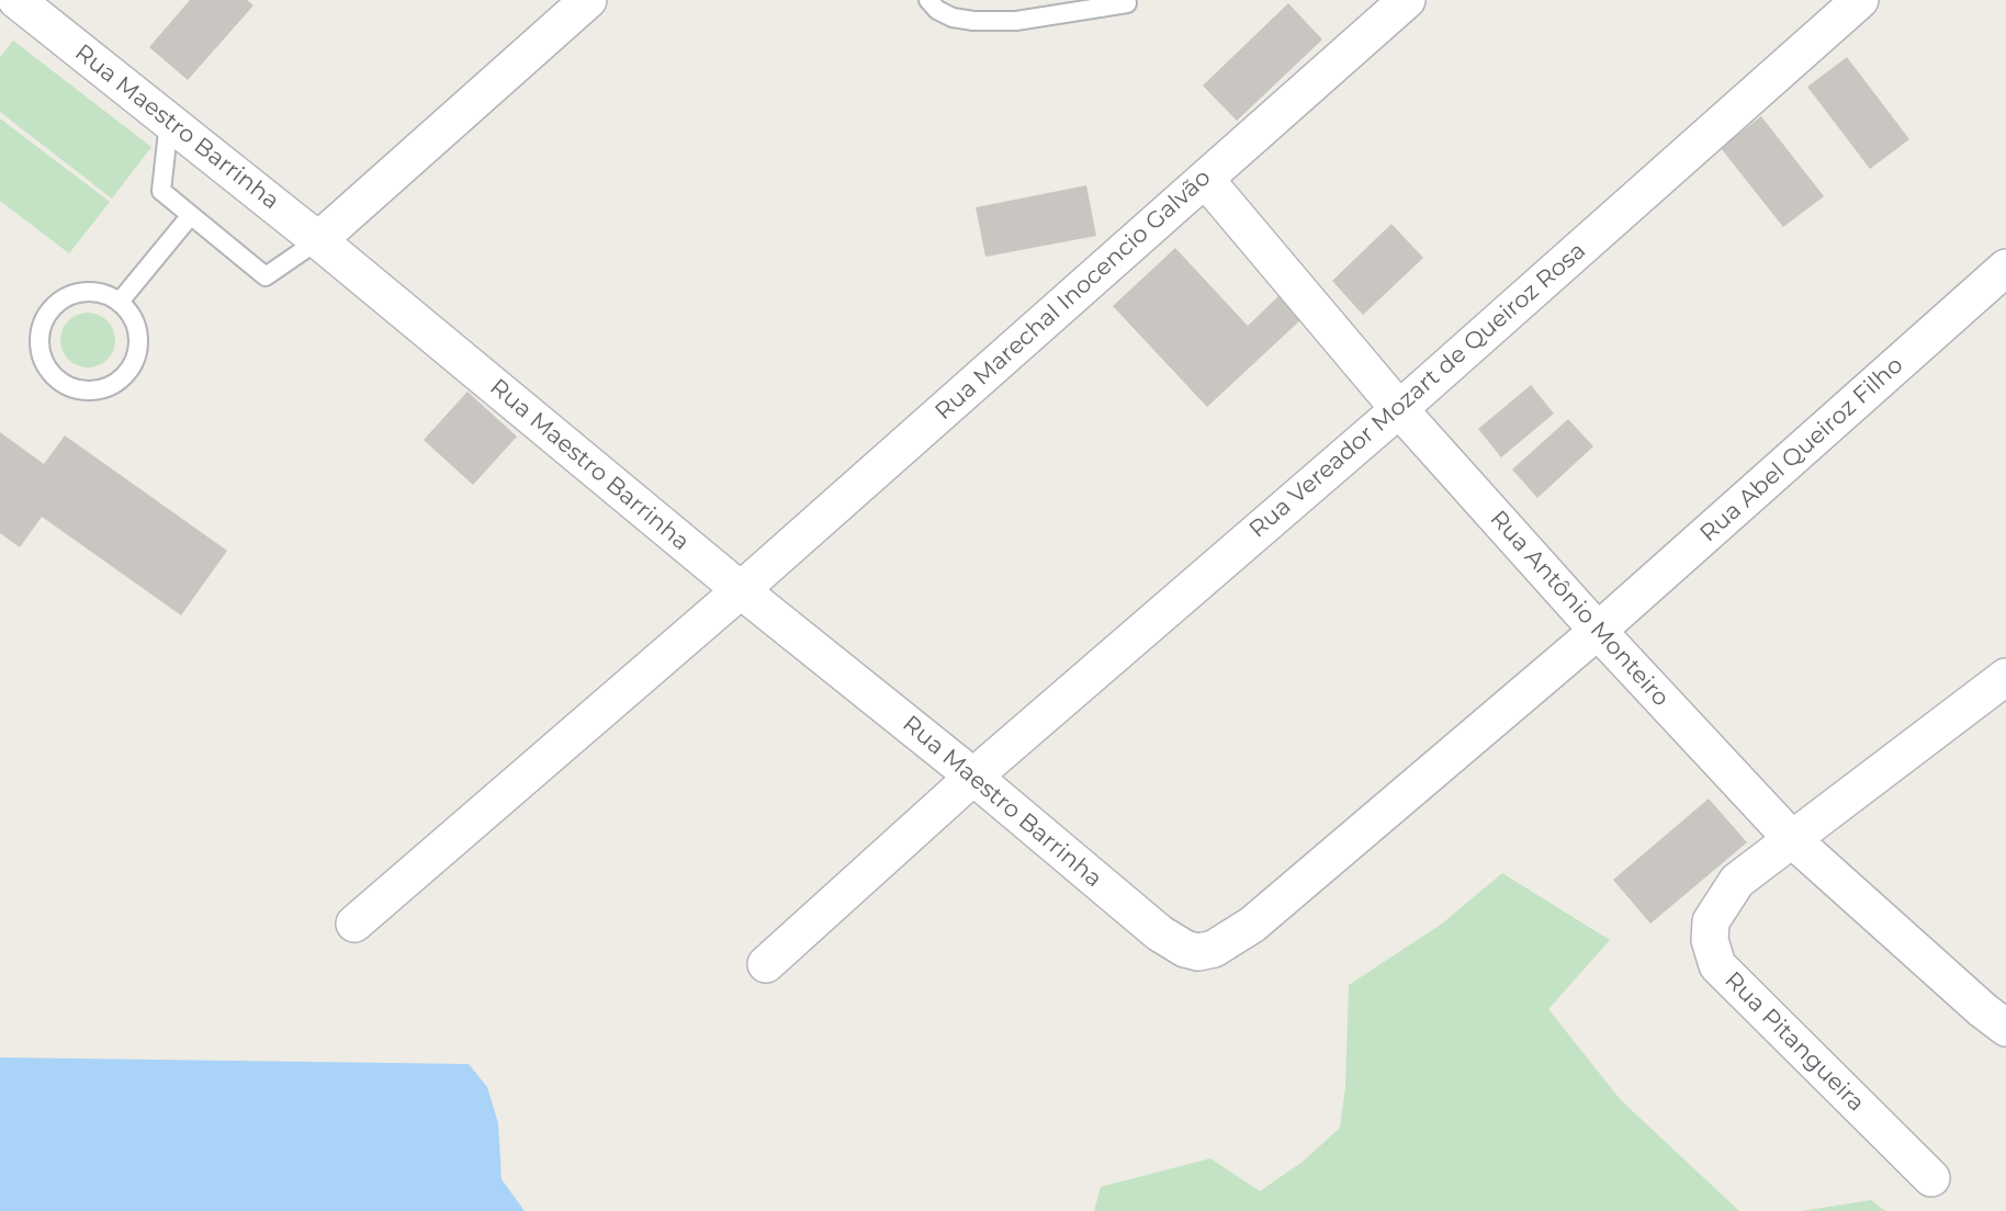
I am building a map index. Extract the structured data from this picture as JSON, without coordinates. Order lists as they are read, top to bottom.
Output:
{
  "streets": {
    "street": [
      "Rua Maestro Barrinha",
      "Rua Marechal Inocencio Galvão",
      "Rua Vereador Mozart de Queiroz Rosa",
      "Rua Abel Queiroz Filho",
      "Rua Antônio Monteiro",
      "Rua Pitangueira"
    ]
  },
  "crossings": [
    ["Rua Maestro Barrinha", "Rua Marechal Inocencio Galvão"],
    ["Rua Maestro Barrinha", "Rua Vereador Mozart de Queiroz Rosa"],
    ["Rua Maestro Barrinha", "Rua Abel Queiroz Filho"],
    ["Rua Marechal Inocencio Galvão", "Rua Antônio Monteiro"],
    ["Rua Vereador Mozart de Queiroz Rosa", "Rua Antônio Monteiro"],
    ["Rua Abel Queiroz Filho", "Rua Antônio Monteiro"],
    ["Rua Antônio Monteiro", "Rua Pitangueira"]
  ]
}
